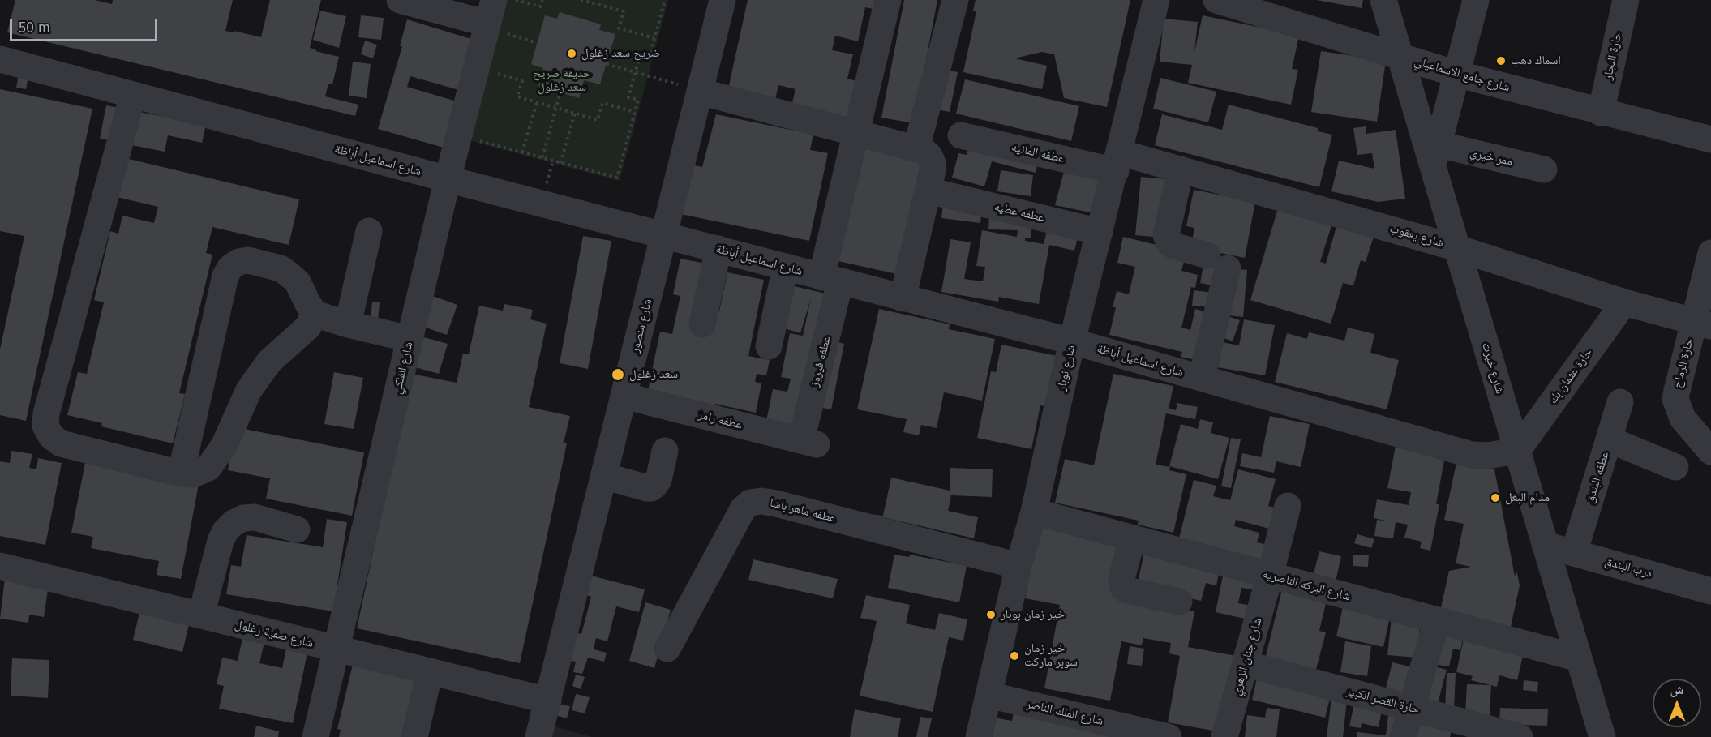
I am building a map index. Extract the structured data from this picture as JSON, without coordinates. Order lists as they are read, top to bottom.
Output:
{
  "streets": {
    "street": [
      "حارة النجار",
      "شارع جامع الاسماعيلي",
      "عطفه المانيه",
      "ممر خيري",
      "شارع اسماعيل أباظة",
      "عطفه عطيه",
      "شارع يعقوب",
      "شارع منصور",
      "عطفه فيروز",
      "حارة الرماح",
      "شارع الفلكي",
      "شارع نوبار",
      "شارع خيرت",
      "حارة عثمان بك",
      "عطفه رامز",
      "عطفه البندق",
      "عطفه ماهر باشا",
      "درب البندق",
      "شارع البركه الناصريه",
      "شارع صفية زغلول",
      "شارع جنان الزهري",
      "حارة القصر الكبير",
      "شارع الملك الناصر"
    ]
  },
  "crossings": [
    ["حارة النجار", "شارع جامع الاسماعيلي"],
    ["شارع جامع الاسماعيلي", "شارع خيرت"],
    ["عطفه المانيه", "شارع يعقوب"],
    ["عطفه المانيه", "شارع نوبار"],
    ["ممر خيري", "شارع خيرت"],
    ["شارع اسماعيل أباظة", "شارع منصور"],
    ["شارع اسماعيل أباظة", "عطفه فيروز"],
    ["شارع اسماعيل أباظة", "شارع الفلكي"],
    ["شارع اسماعيل أباظة", "شارع نوبار"],
    ["شارع اسماعيل أباظة", "شارع خيرت"],
    ["شارع اسماعيل أباظة", "حارة عثمان بك"],
    ["عطفه عطيه", "شارع نوبار"],
    ["شارع يعقوب", "حارة الرماح"],
    ["شارع يعقوب", "شارع نوبار"],
    ["شارع يعقوب", "شارع خيرت"],
    ["شارع يعقوب", "حارة عثمان بك"],
    ["شارع منصور", "عطفه رامز"],
    ["شارع منصور", "شارع صفية زغلول"],
    ["عطفه فيروز", "عطفه رامز"],
    ["شارع الفلكي", "شارع صفية زغلول"],
    ["شارع نوبار", "عطفه ماهر باشا"],
    ["شارع نوبار", "شارع البركه الناصريه"],
    ["شارع نوبار", "شارع الملك الناصر"],
    ["شارع خيرت", "حارة عثمان بك"],
    ["شارع خيرت", "درب البندق"],
    ["شارع خيرت", "شارع البركه الناصريه"],
    ["عطفه البندق", "درب البندق"],
    ["شارع البركه الناصريه", "شارع جنان الزهري"],
    ["شارع جنان الزهري", "حارة القصر الكبير"]
  ],
  "parks": ["حديقة ضريح سعد زغلول"],
  "places": [
    "ضريح سعد زغلول",
    "اسماك دهب",
    "سعد زغلول",
    "مدام البغل",
    "خير زمان بوبار",
    "خير زمان سوبر ماركت"
  ],
  "scale_bar": "50 m",
  "north": "top"
}
